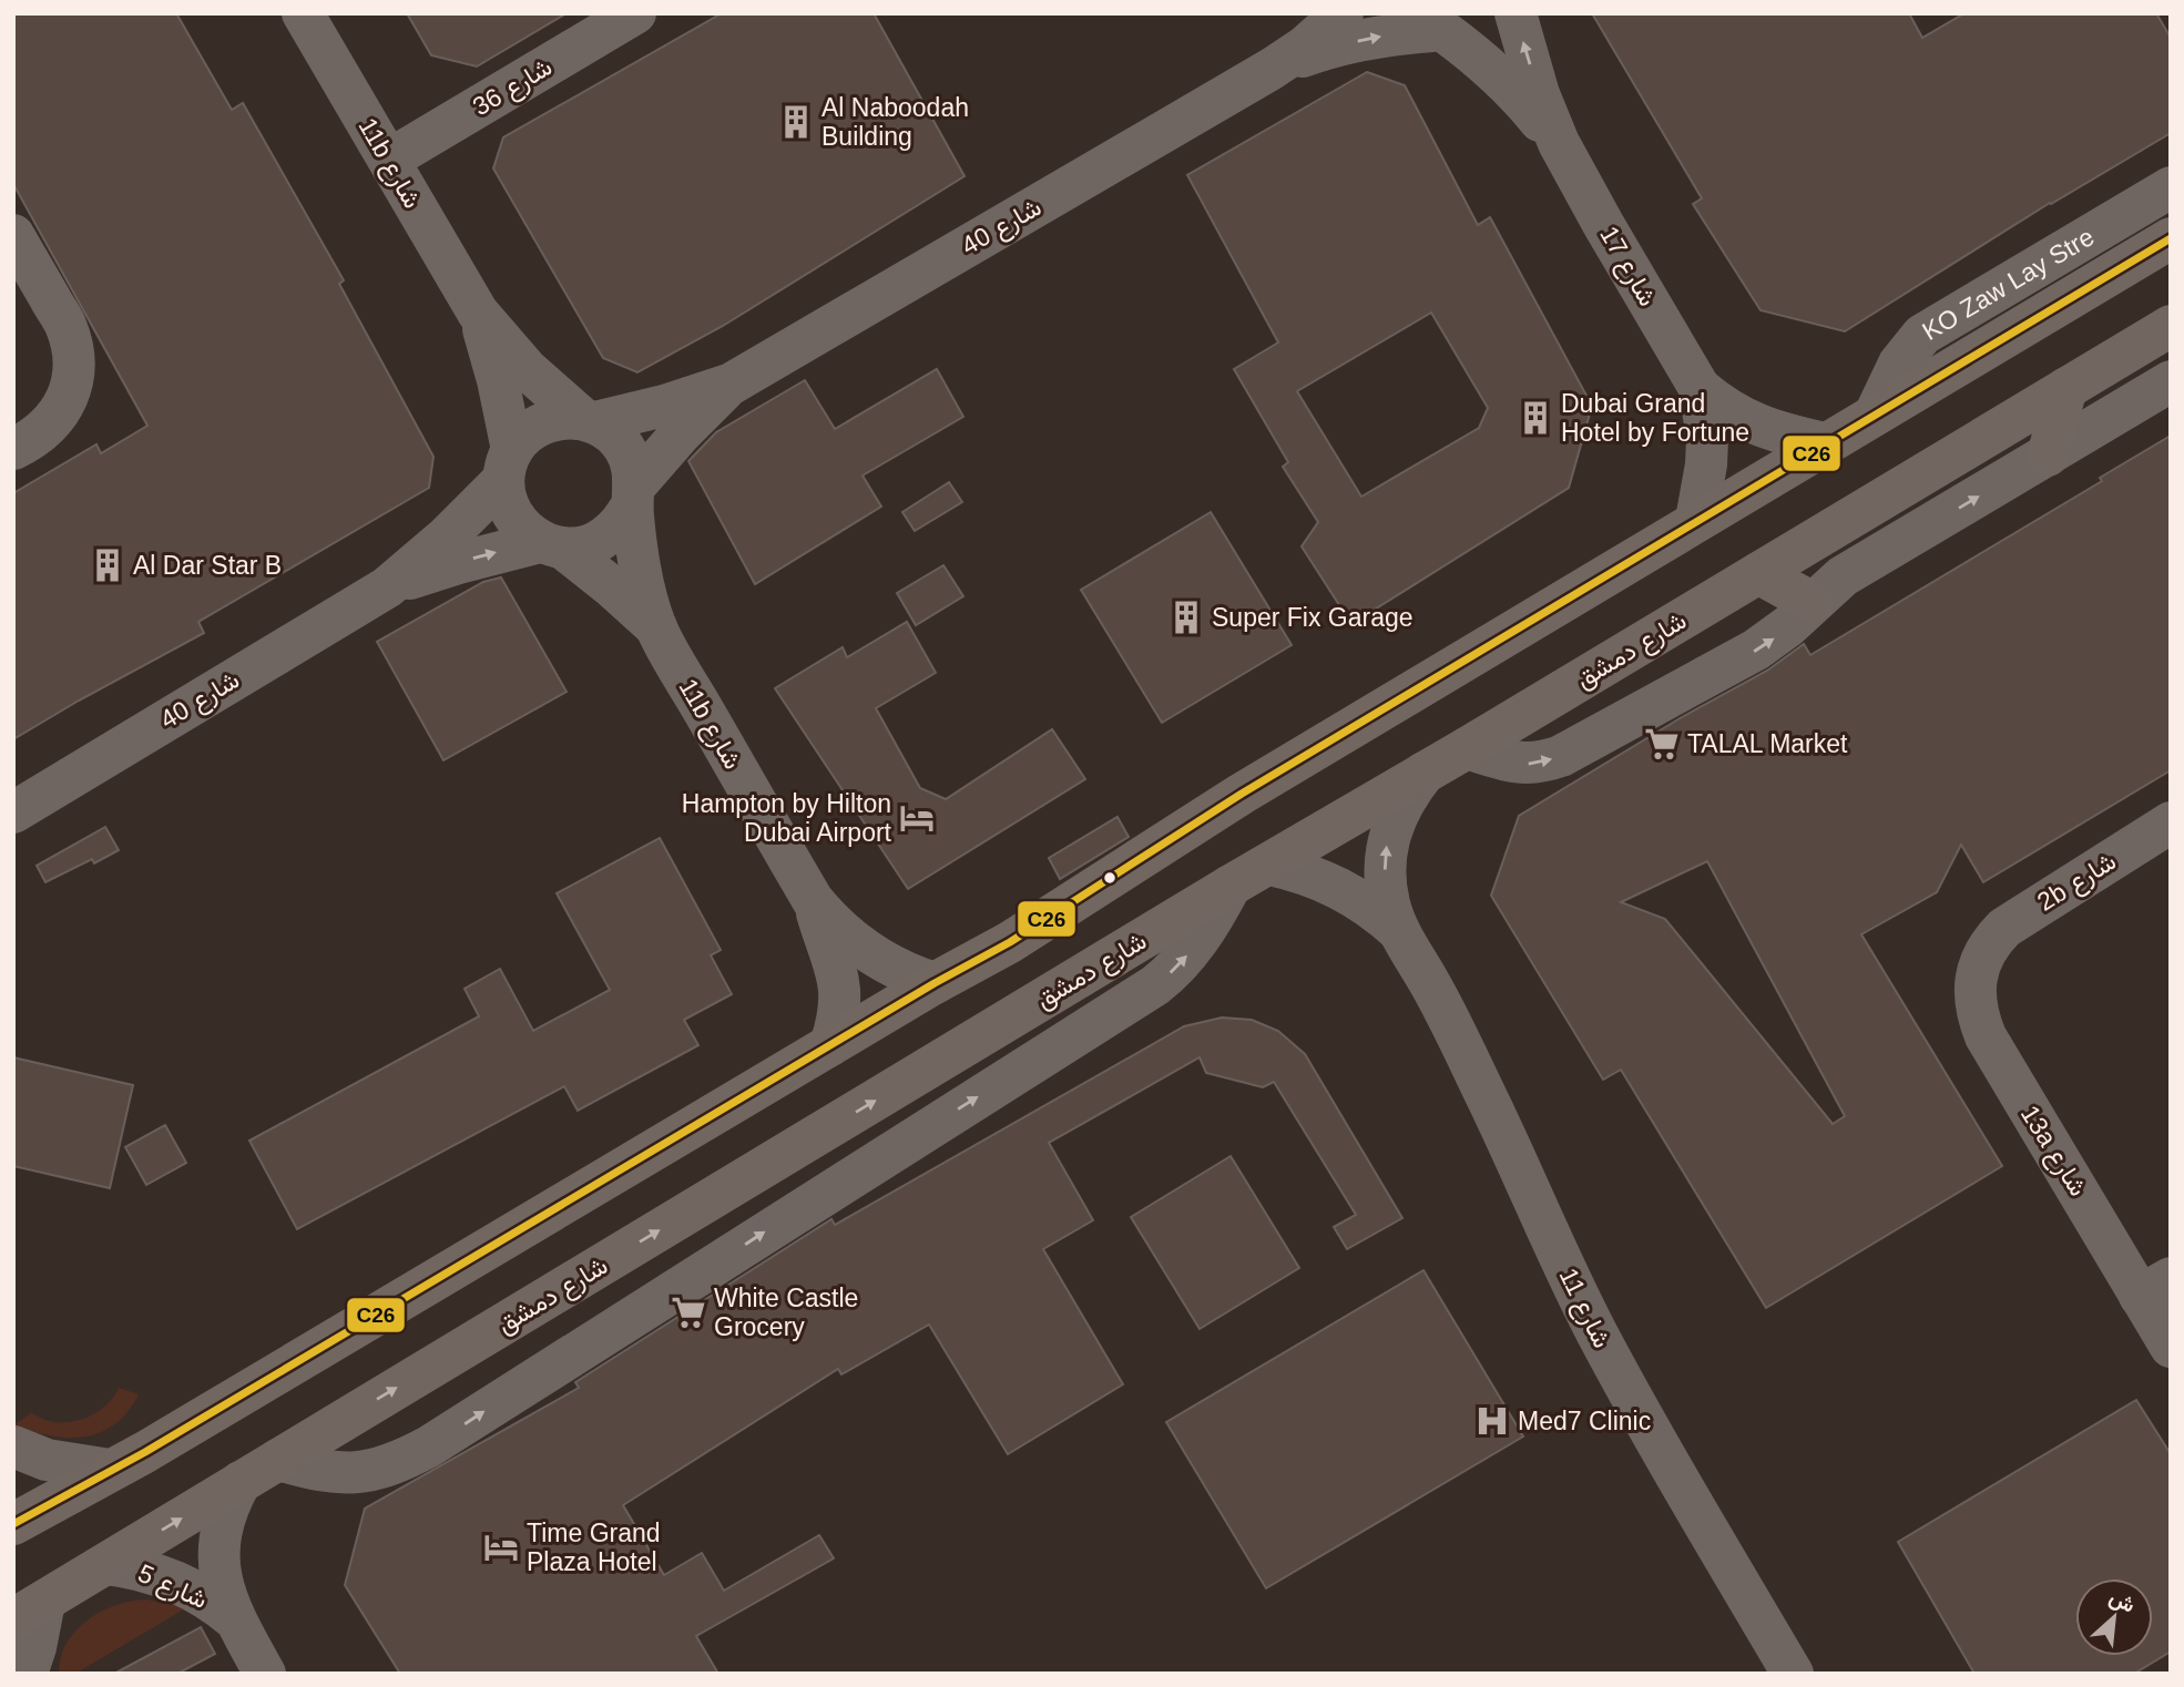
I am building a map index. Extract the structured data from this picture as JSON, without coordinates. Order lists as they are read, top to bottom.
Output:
{
  "streets": {
    "main road": ["شارع دمشق"],
    "street": [
      "شارع 36",
      "11b شارع",
      "شارع 40",
      "شارع 17",
      "KO Zaw Lay Stre",
      "2b شارع",
      "13a شارع",
      "شارع 11",
      "شارع 5"
    ]
  },
  "crossings": [
    ["شارع 36", "11b شارع"],
    ["11b شارع", "شارع 40"],
    ["شارع 40", "شارع 17"],
    ["شارع دمشق", "شارع 11"],
    ["شارع دمشق", "شارع 5"],
    ["2b شارع", "13a شارع"]
  ],
  "places": {
    "building": [
      "Al Naboodah Building",
      "Dubai Grand Hotel by Fortune",
      "Al Dar Star B",
      "Super Fix Garage"
    ],
    "supermarket": ["TALAL Market", "White Castle Grocery"],
    "hotel": ["Hampton by Hilton Dubai Airport", "Time Grand Plaza Hotel"],
    "hospital": ["Med7 Clinic"]
  },
  "lines": ["transit line C26"],
  "north": "top right"
}
